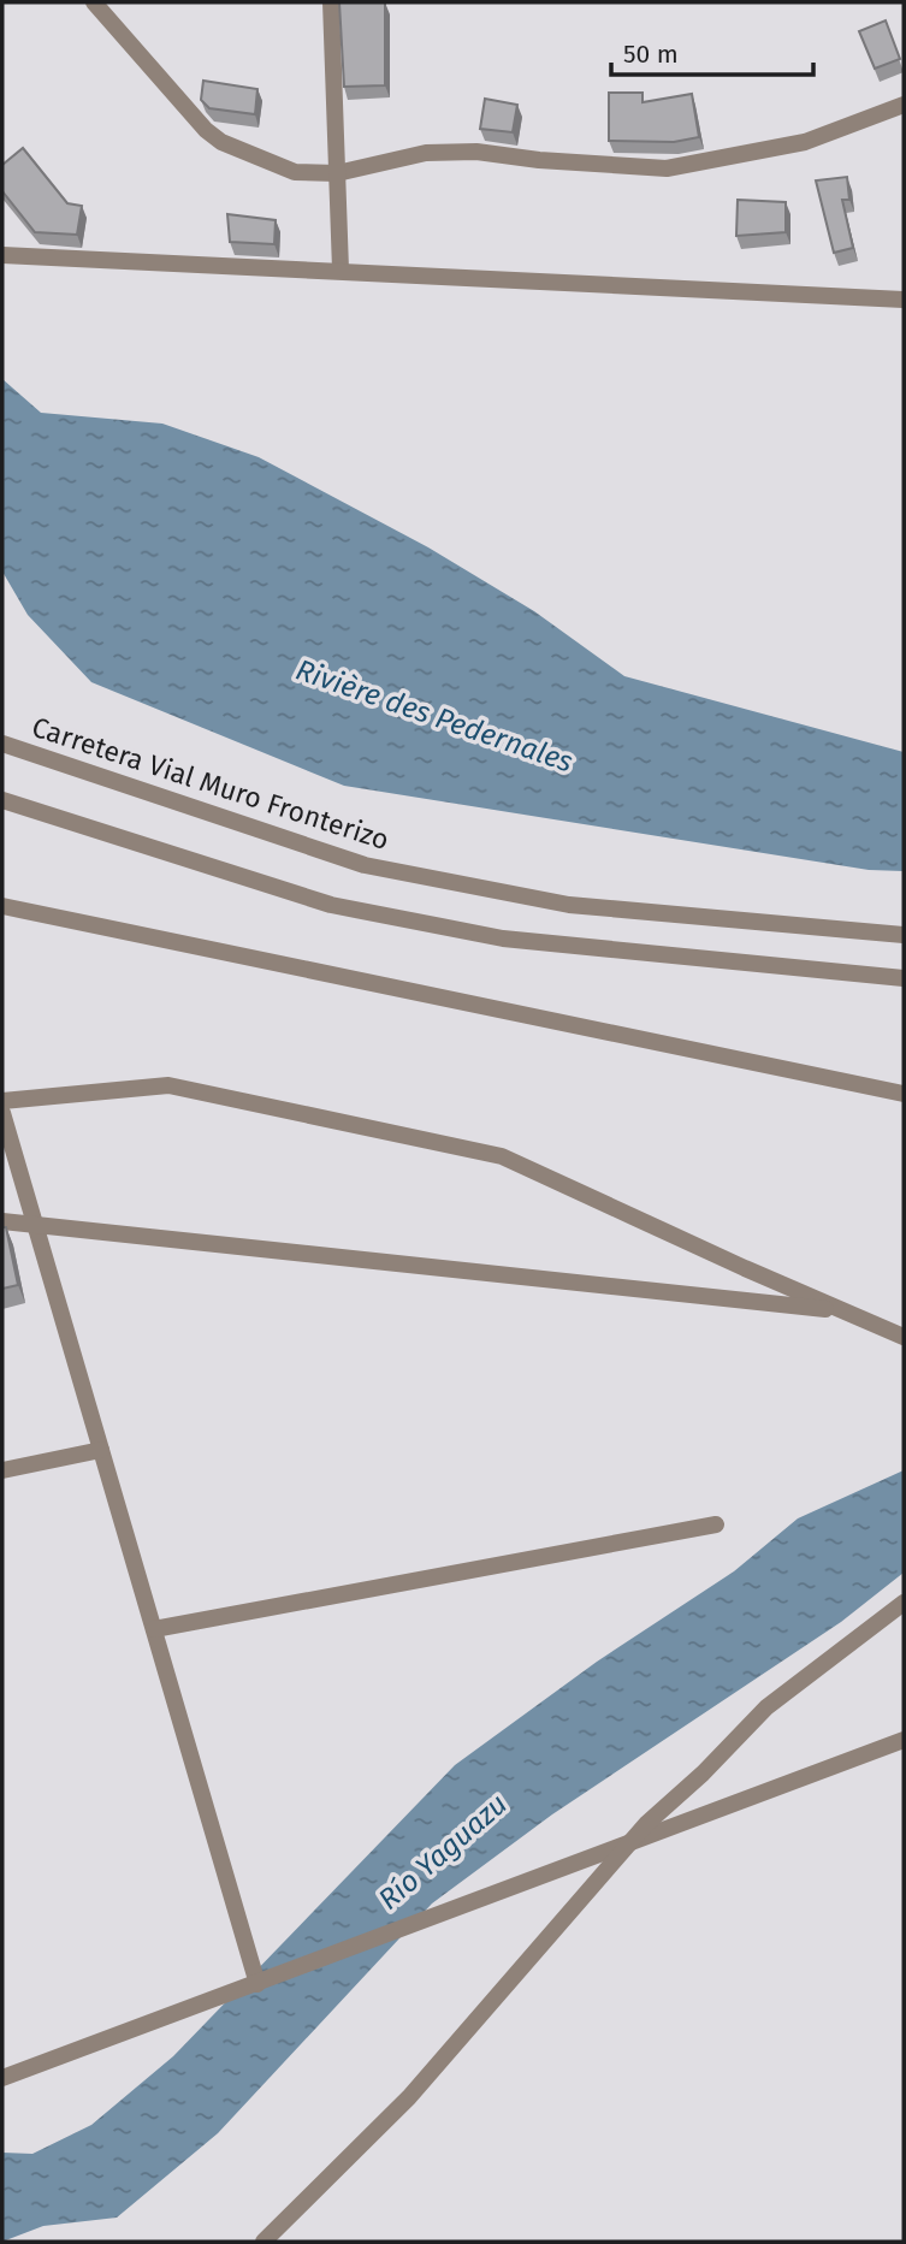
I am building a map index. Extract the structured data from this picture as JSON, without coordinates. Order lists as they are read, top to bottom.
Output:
{
  "streets": {
    "street": ["Carretera Vial Muro Fronterizo"]
  },
  "water": ["Rivière des Pedernales", "Río Yaguazu"],
  "scale_bar": "50 m"
}
